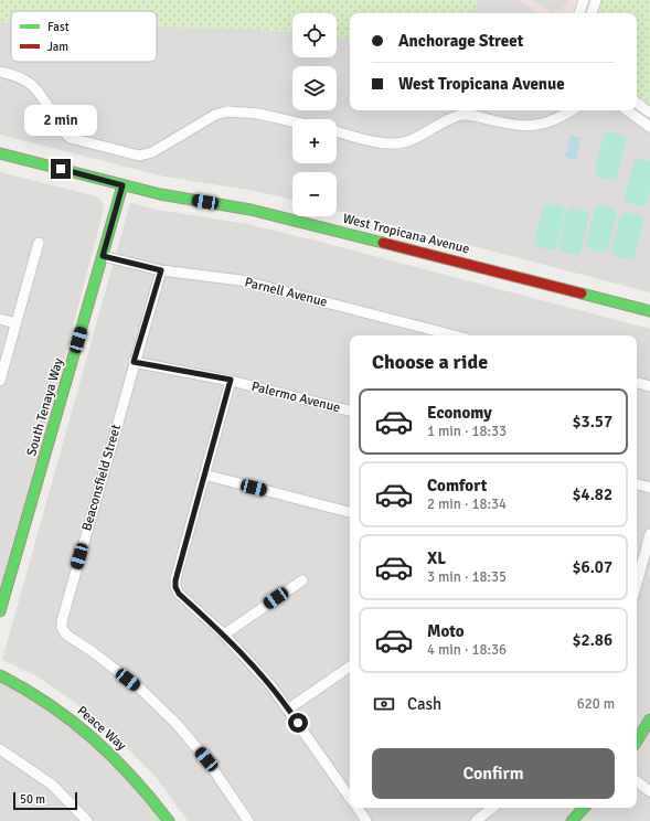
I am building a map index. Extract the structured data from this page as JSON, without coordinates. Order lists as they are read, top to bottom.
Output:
{
  "streets": {
    "street": [
      "West Tropicana Avenue",
      "Parnell Avenue",
      "Palermo Avenue",
      "South Tenaya Way",
      "Beaconsfield Street",
      "Peace Way"
    ]
  },
  "crossings": [
    ["West Tropicana Avenue", "South Tenaya Way"],
    ["Parnell Avenue", "South Tenaya Way"],
    ["Parnell Avenue", "Beaconsfield Street"],
    ["Palermo Avenue", "Beaconsfield Street"]
  ],
  "legend": ["Fast", "Jam"],
  "scale_bar": "50 m",
  "page": {
    "map_buttons": ["+", "−"],
    "banner": ["Anchorage Street", "West Tropicana Avenue"],
    "bubble": "2 min",
    "heading": "Choose a ride",
    "list": [
      {
        "name": "Economy",
        "note": "1 min · 18:33",
        "value": "$3.57"
      },
      {
        "name": "Comfort",
        "note": "2 min · 18:34",
        "value": "$4.82"
      },
      {
        "name": "XL",
        "note": "3 min · 18:35",
        "value": "$6.07"
      },
      {
        "name": "Moto",
        "note": "4 min · 18:36",
        "value": "$2.86"
      }
    ],
    "pay": ["Cash", "620 m"],
    "buttons": "Confirm",
    "scale": "50 m"
  }
}
